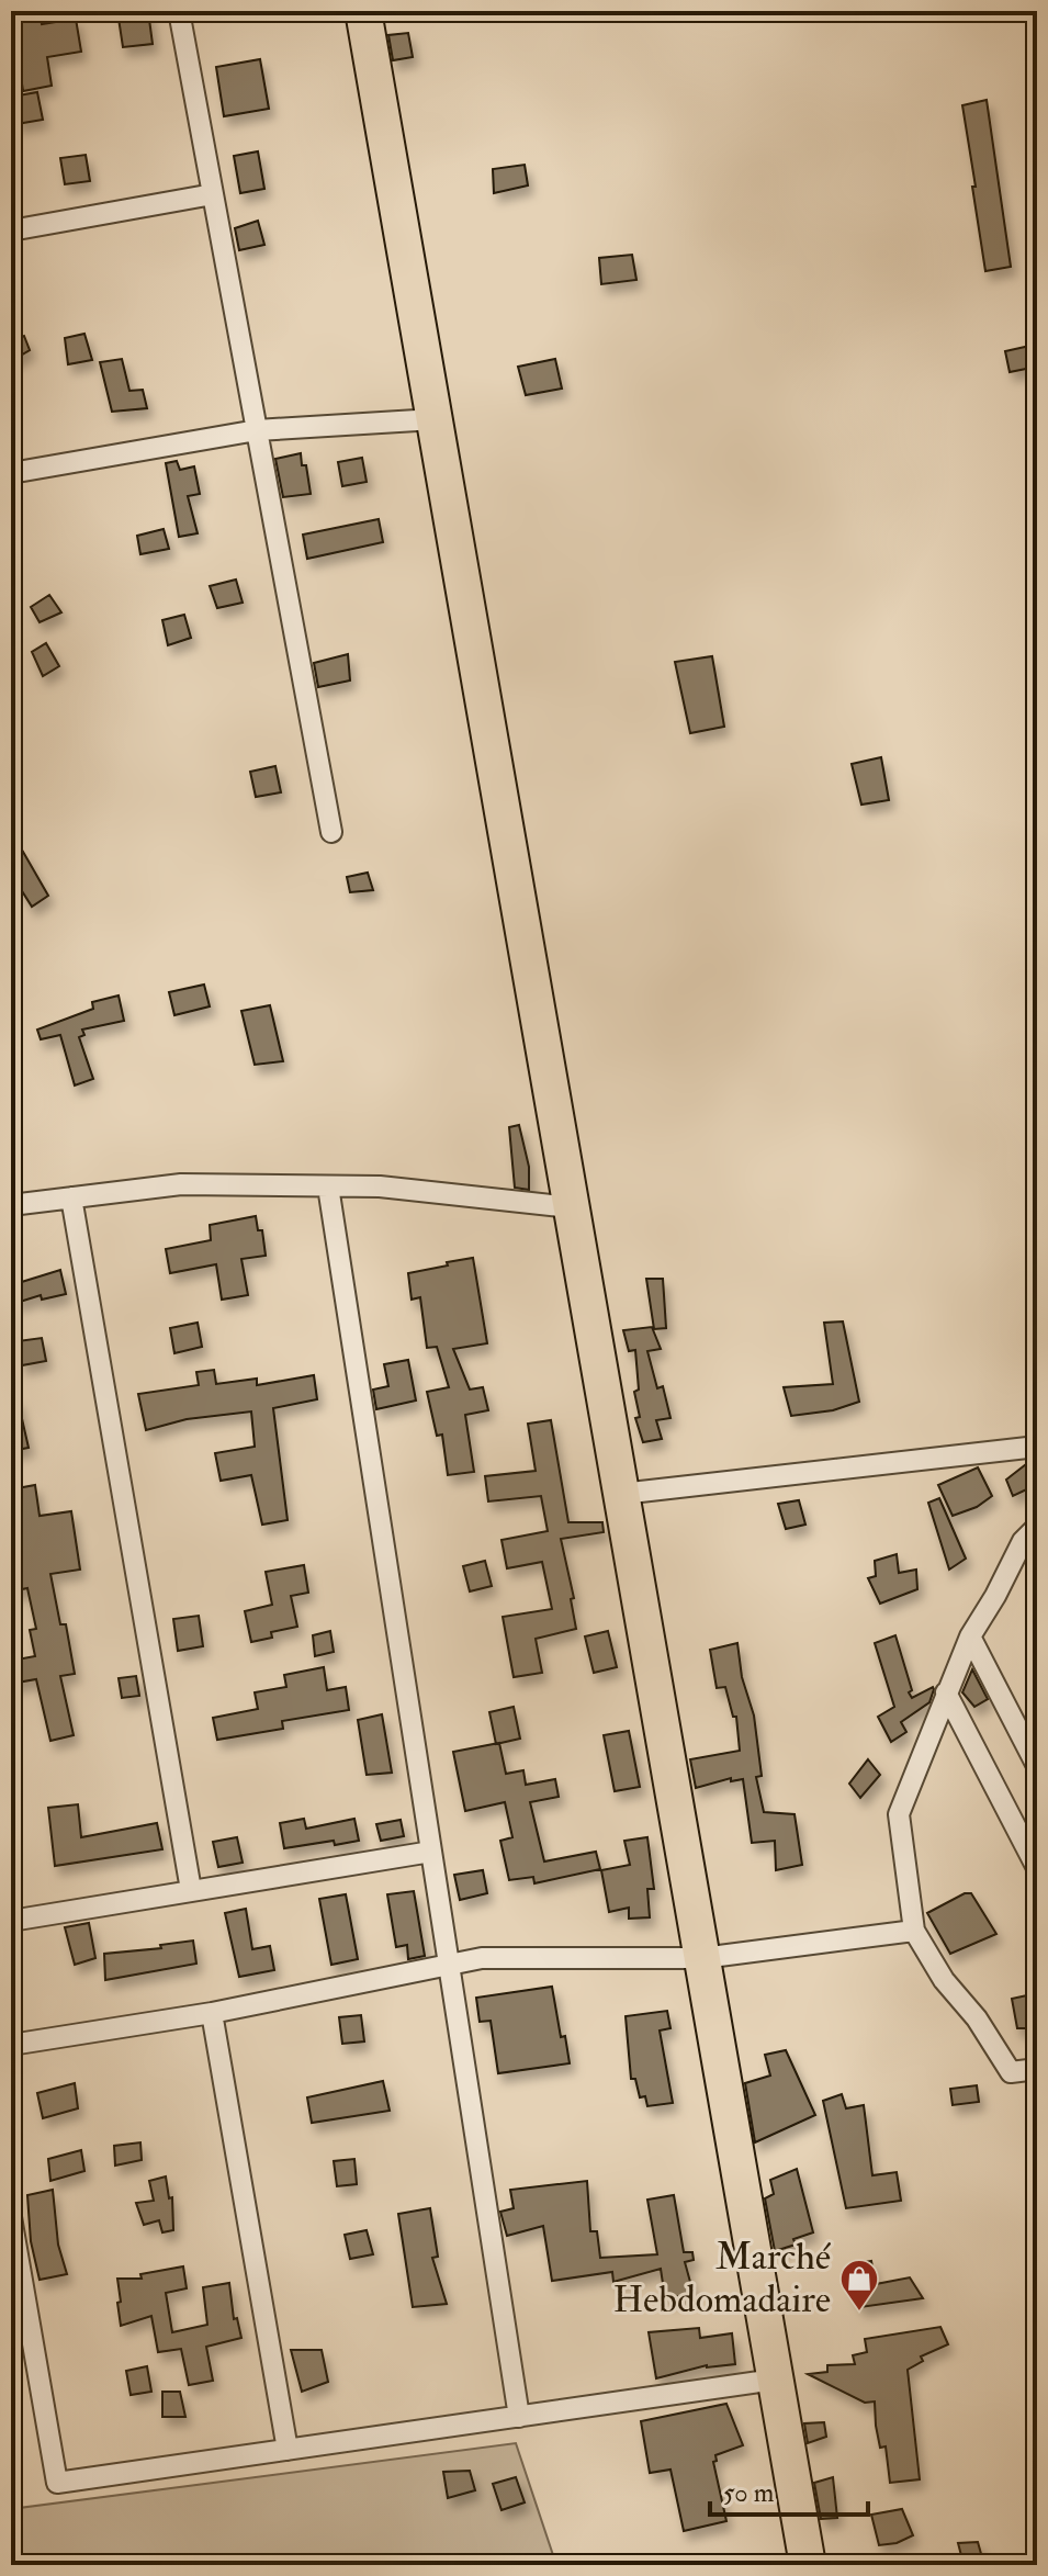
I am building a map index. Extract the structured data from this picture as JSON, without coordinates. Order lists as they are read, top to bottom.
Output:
{
  "places": {
    "shop": ["Marché Hebdomadaire"]
  },
  "scale_bar": "50 m"
}
